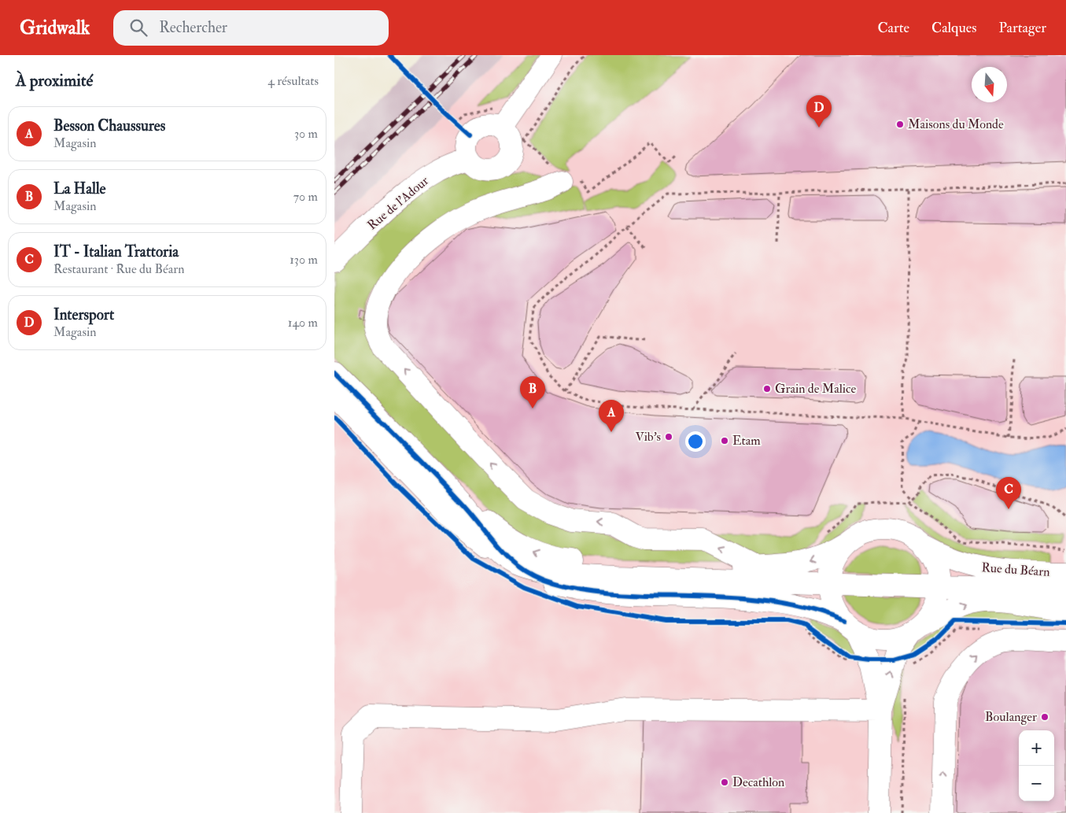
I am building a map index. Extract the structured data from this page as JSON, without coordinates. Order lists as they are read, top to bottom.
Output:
{
  "streets": {
    "street": ["Rue de l'Adour", "Rue du Béarn"]
  },
  "places": [
    "Maisons du Monde",
    "Grain de Malice",
    "Vib's",
    "Etam",
    "Boulanger",
    "Decathlon"
  ],
  "north": "bottom",
  "page": {
    "header": "Gridwalk",
    "search": "Rechercher",
    "nav": ["Carte", "Calques", "Partager"],
    "heading": ["À proximité", "4 résultats"],
    "pins": [
      "D",
      "B",
      "A",
      "C"
    ],
    "list": [
      {
        "mark": "A",
        "name": "Besson Chaussures",
        "note": "Magasin",
        "value": "30 m"
      },
      {
        "mark": "B",
        "name": "La Halle",
        "note": "Magasin",
        "value": "70 m"
      },
      {
        "mark": "C",
        "name": "IT - Italian Trattoria",
        "note": "Restaurant · Rue du Béarn",
        "value": "130 m"
      },
      {
        "mark": "D",
        "name": "Intersport",
        "note": "Magasin",
        "value": "140 m"
      }
    ],
    "map_buttons": ["+", "−"]
  }
}
